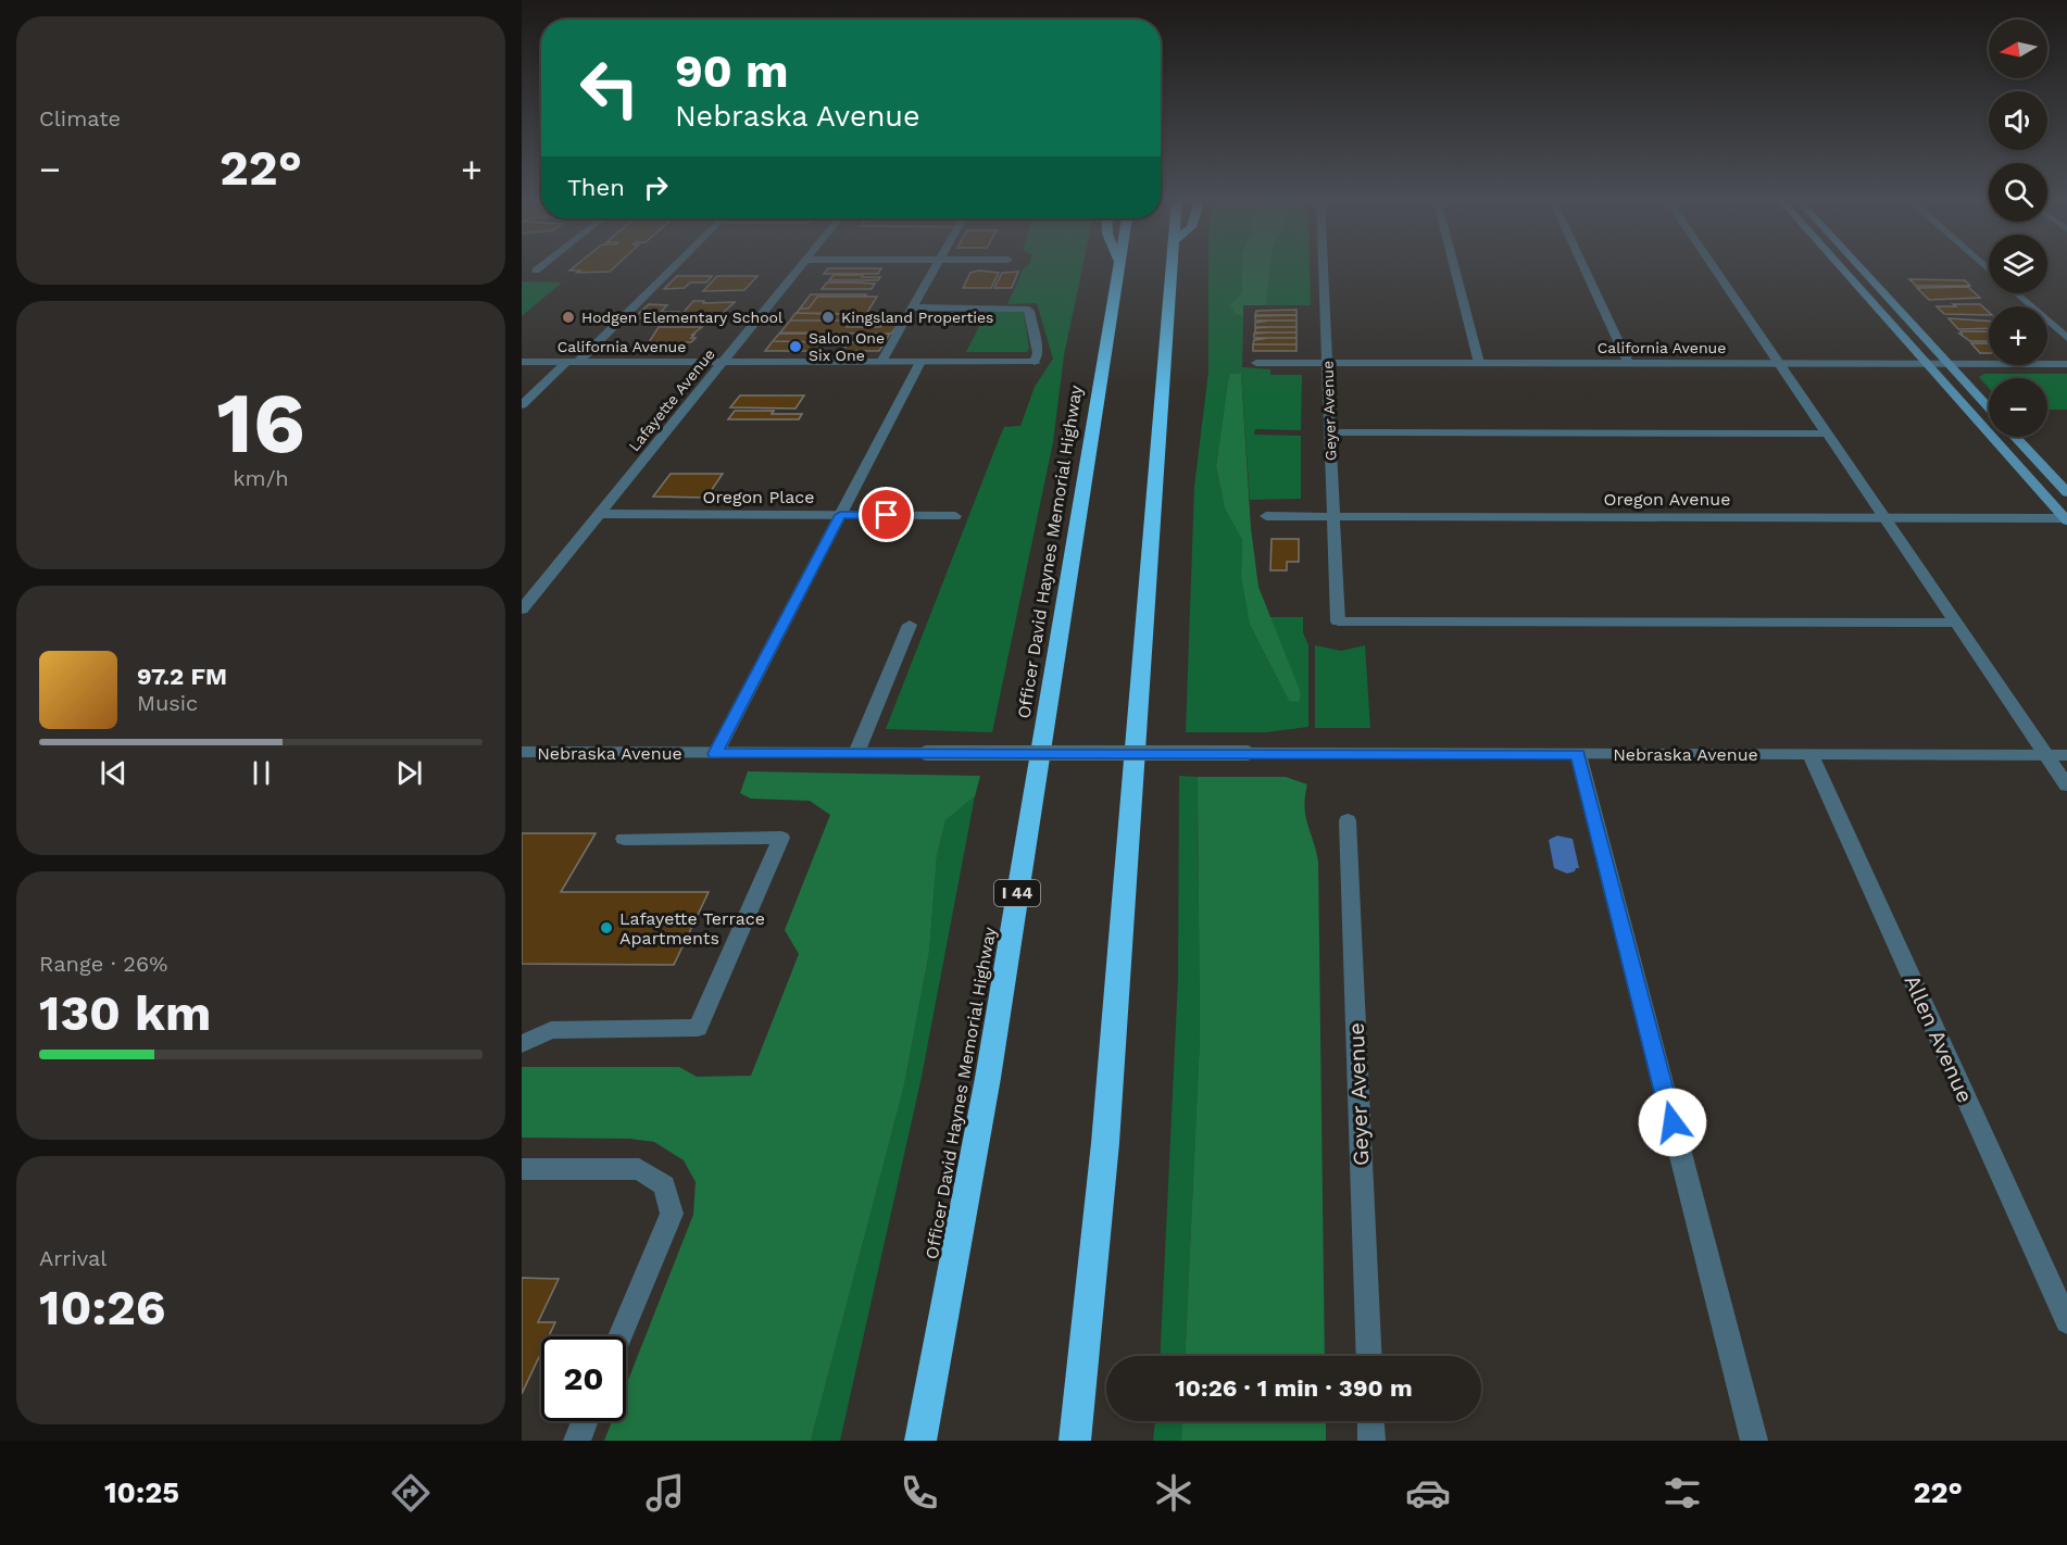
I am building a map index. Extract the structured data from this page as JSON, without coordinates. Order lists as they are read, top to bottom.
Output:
{
  "streets": {
    "highway": ["Officer David Haynes Memorial Highway", "I 44"],
    "street": [
      "California Avenue",
      "Lafayette Avenue",
      "Geyer Avenue",
      "Oregon Place",
      "Oregon Avenue",
      "Nebraska Avenue",
      "Allen Avenue"
    ]
  },
  "crossings": [
    ["California Avenue", "Lafayette Avenue"],
    ["California Avenue", "Geyer Avenue"],
    ["Lafayette Avenue", "Oregon Place"],
    ["Geyer Avenue", "Oregon Avenue"],
    ["Nebraska Avenue", "Allen Avenue"]
  ],
  "places": [
    "Hodgen Elementary School",
    "Kingsland Properties",
    "Salon One Six One",
    "Lafayette Terrace Apartments"
  ],
  "north": "left",
  "page": {
    "tile": [
      "Climate",
      ["16", "km/h"],
      ["Range · 26%", "130 km"],
      ["Arrival", "10:26"]
    ],
    "map_buttons": ["+", "−"],
    "turn": ["90 m", "Nebraska Avenue"],
    "heat": ["−", "22°", "+"],
    "then": "Then",
    "song": ["97.2 FM", "Music"],
    "limit": "20",
    "trip": "10:26 · 1 min · 390 m",
    "tabs": ["10:25", "22°"]
  }
}
